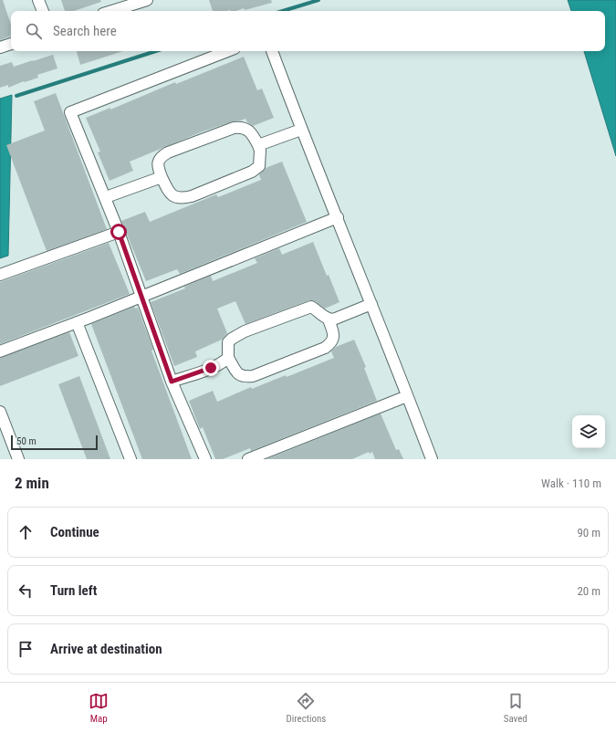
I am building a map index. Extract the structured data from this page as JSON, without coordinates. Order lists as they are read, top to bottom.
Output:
{
  "scale_bar": "50 m",
  "page": {
    "search": "Search here",
    "scale": "50 m",
    "heading": ["2 min", "Walk · 110 m"],
    "list": [
      ["Continue", "90 m"],
      ["Turn left", "20 m"],
      "Arrive at destination"
    ],
    "nav": ["Map", "Directions", "Saved"]
  }
}
